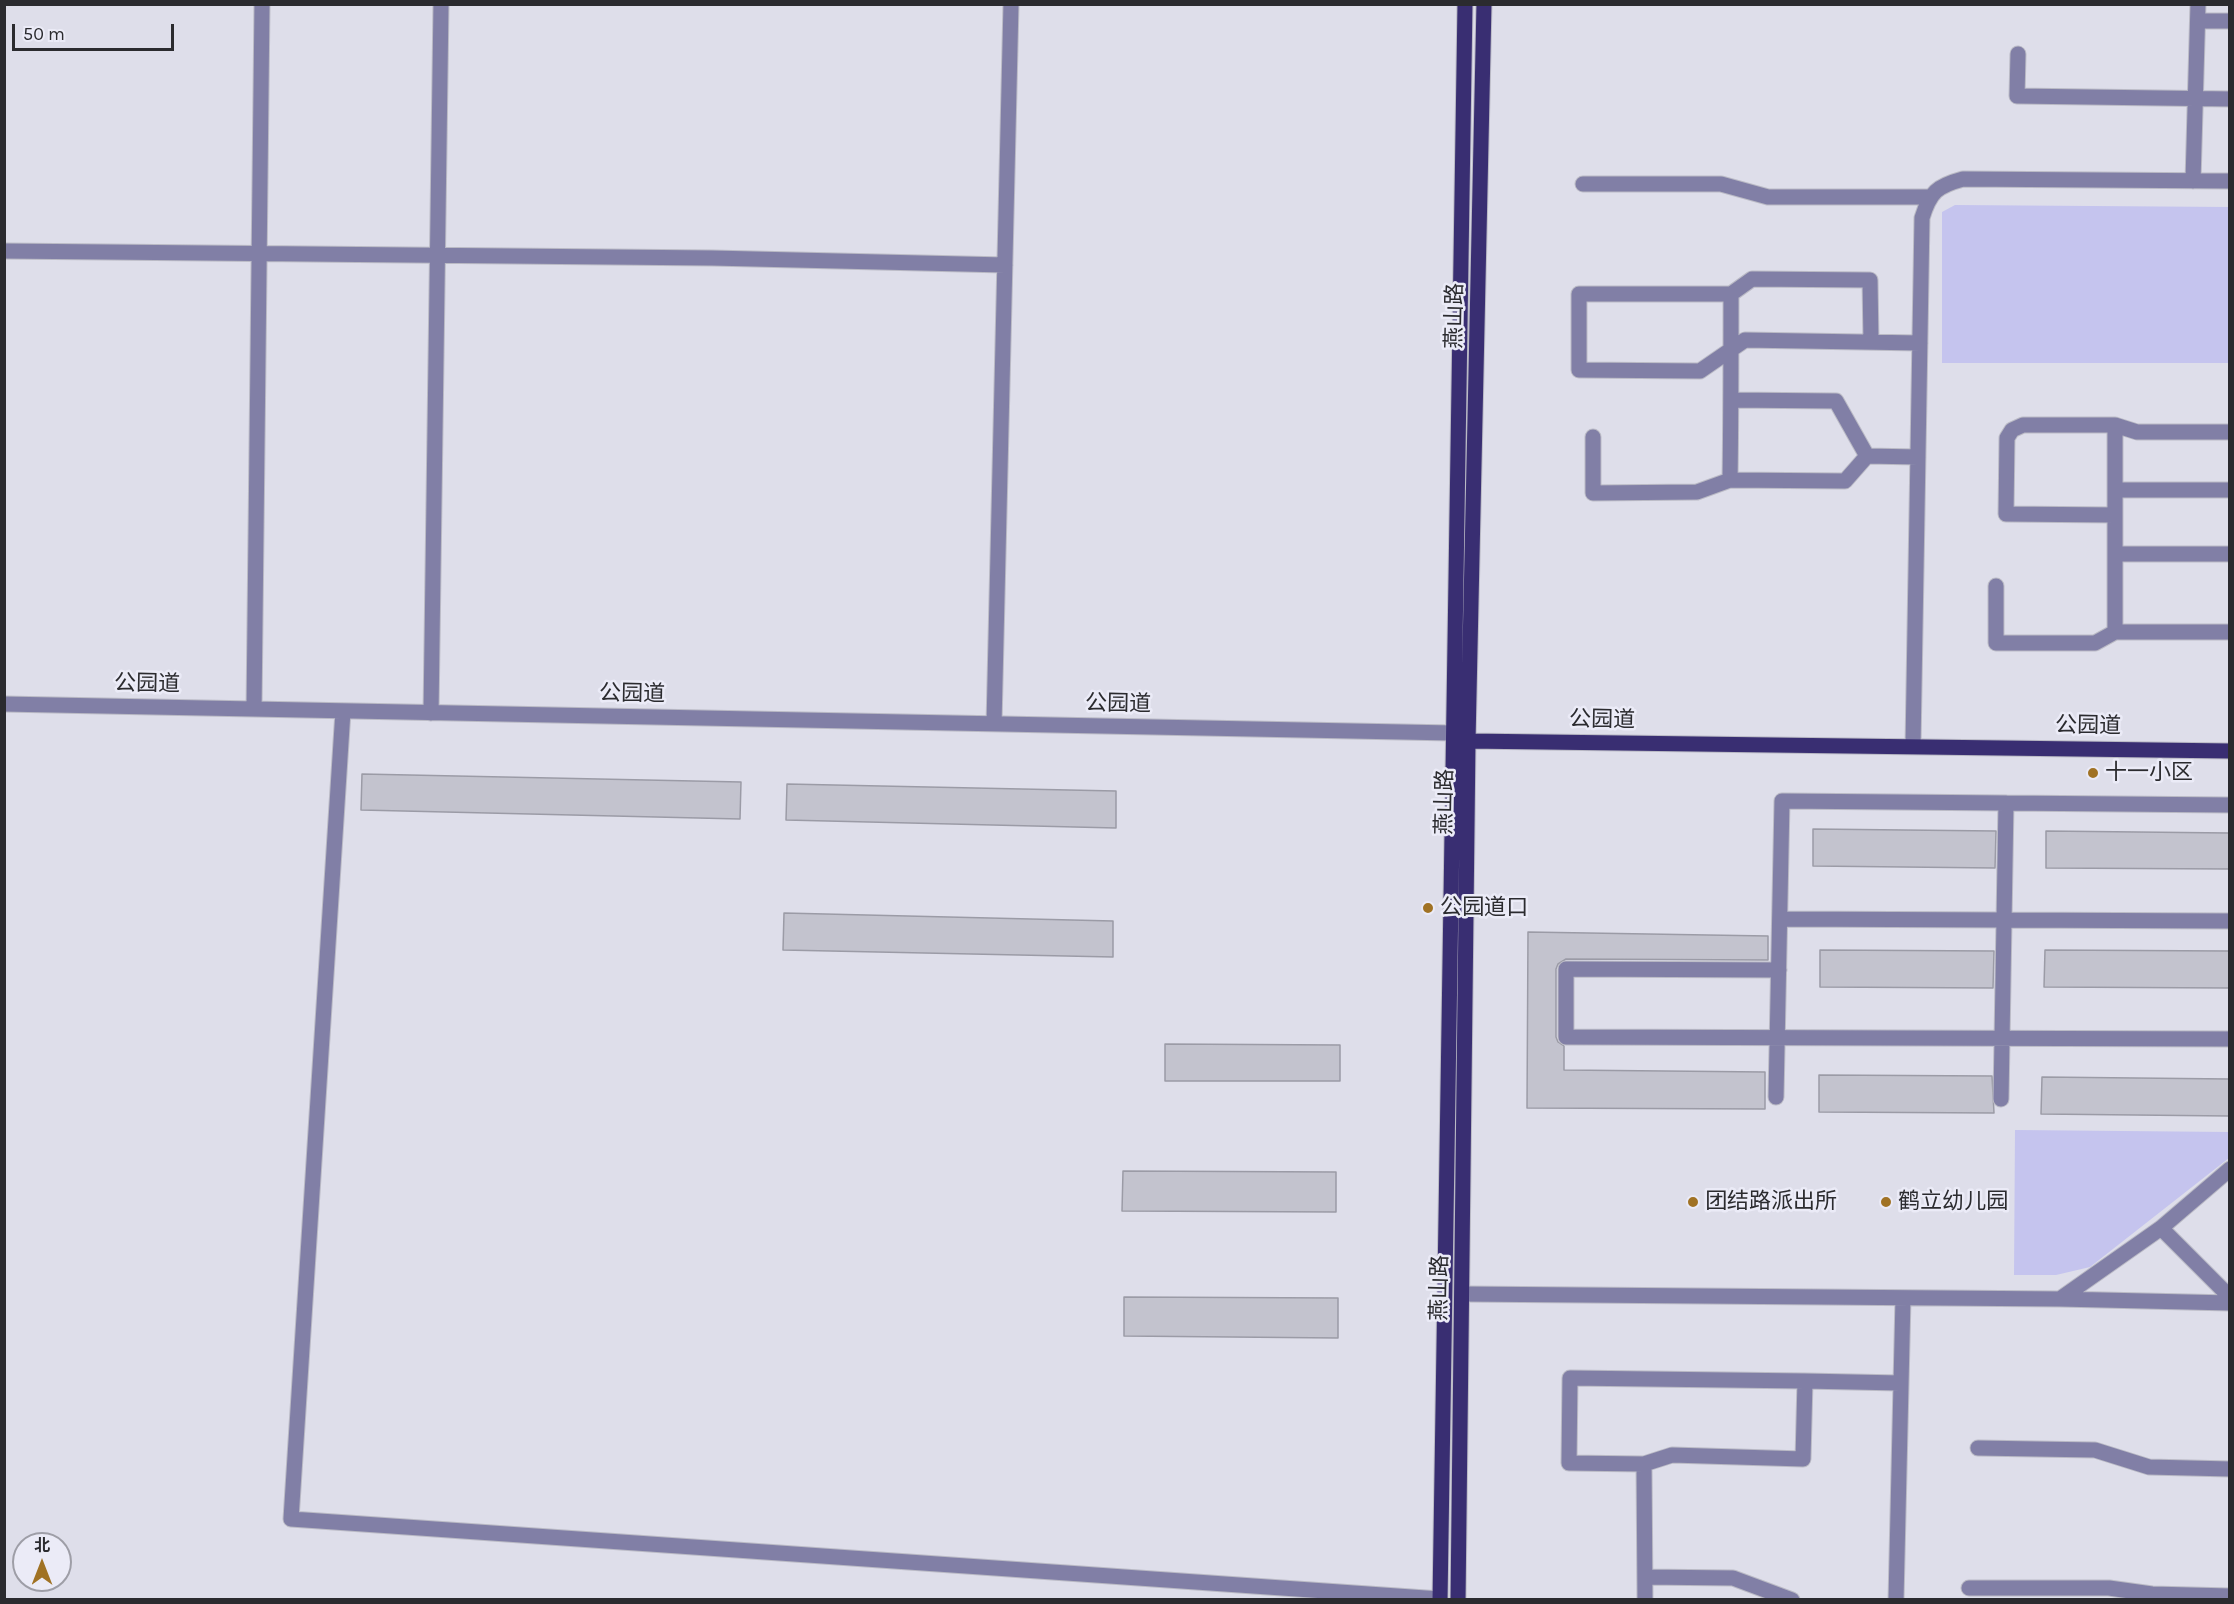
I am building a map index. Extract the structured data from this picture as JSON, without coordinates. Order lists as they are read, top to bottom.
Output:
{
  "streets": {
    "main road": ["燕山路", "公园道"]
  },
  "crossings": [
    ["燕山路", "公园道"]
  ],
  "places": [
    "十一小区",
    "公园道口",
    "团结路派出所",
    "鹤立幼儿园"
  ],
  "scale_bar": "50 m",
  "north": "top"
}
